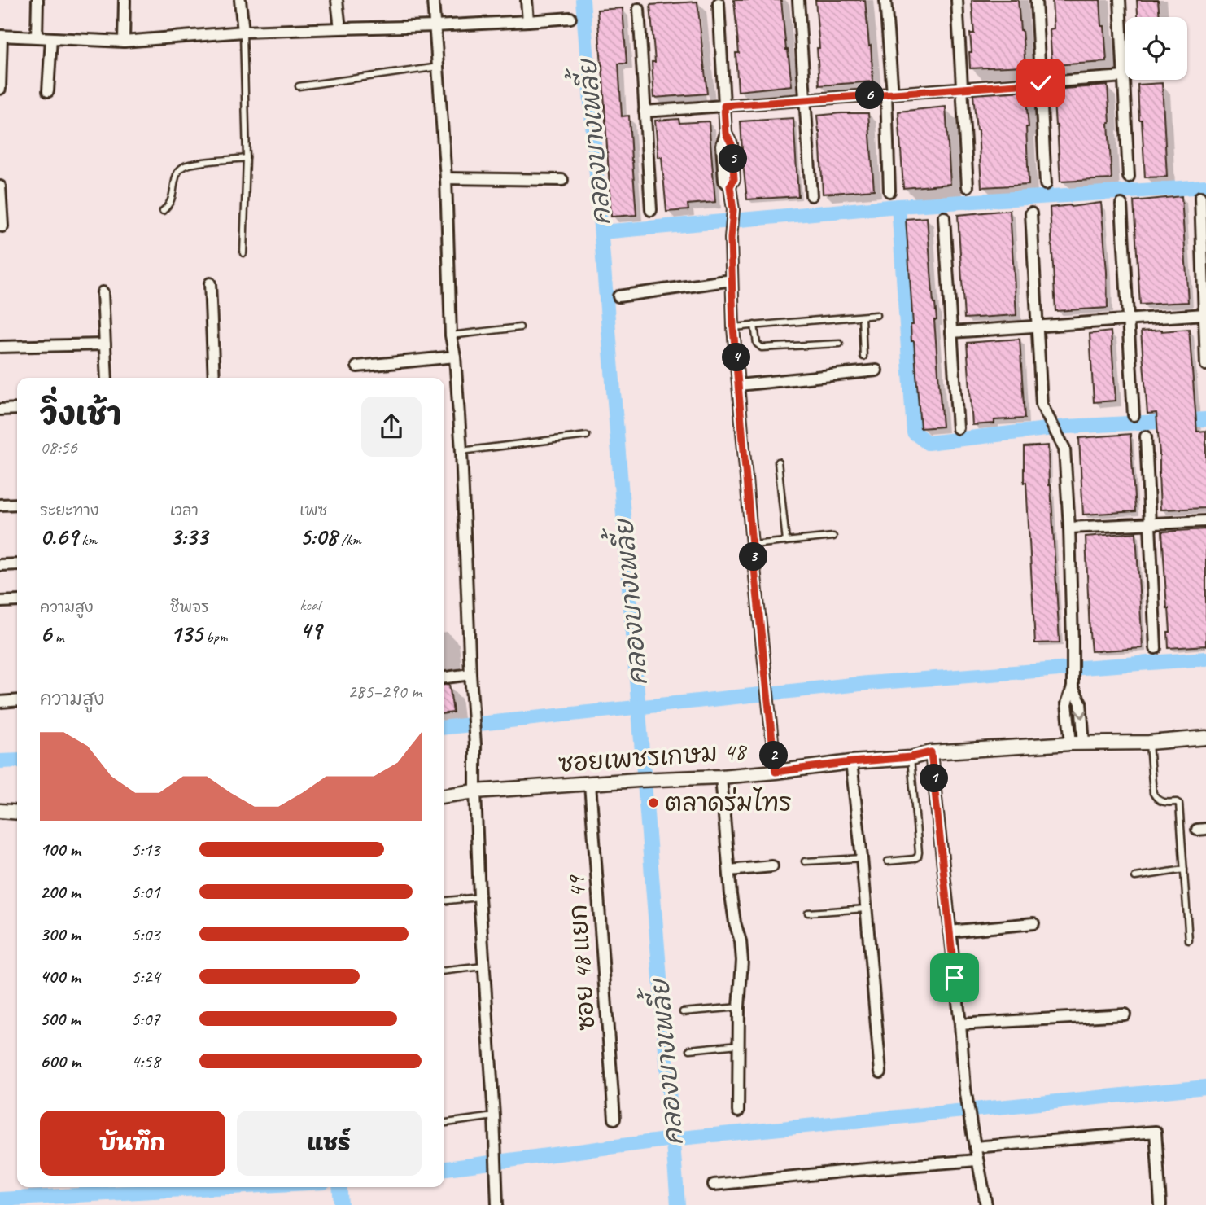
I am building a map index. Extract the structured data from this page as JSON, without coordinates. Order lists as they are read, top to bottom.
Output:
{
  "streets": {
    "street": ["ซอยเพชรเกษม 48", "ซอย 48 แยก 49"]
  },
  "crossings": [
    ["ซอยเพชรเกษม 48", "ซอย 48 แยก 49"]
  ],
  "water": ["คลองบางเพลี้ย"],
  "places": ["ตลาดร่มไทร"],
  "page": {
    "pins": [
      "6",
      "5",
      "4",
      "3",
      "2",
      "1"
    ],
    "heading": ["วิ่งเช้า", "08:56"],
    "stats": [
      ["ระยะทาง", "0.69 km"],
      ["เวลา", "3:33"],
      ["เพซ", "5:08 /km"],
      ["ความสูง", "6 m"],
      ["ชีพจร", "135 bpm"],
      ["kcal", "49"]
    ],
    "chart": ["ความสูง", "285–290 m"],
    "list": [
      {
        "name": "100 m",
        "note": "5:13"
      },
      {
        "name": "200 m",
        "note": "5:01"
      },
      {
        "name": "300 m",
        "note": "5:03"
      },
      {
        "name": "400 m",
        "note": "5:24"
      },
      {
        "name": "500 m",
        "note": "5:07"
      },
      {
        "name": "600 m",
        "note": "4:58"
      }
    ],
    "buttons": ["บันทึก", "แชร์"]
  }
}
